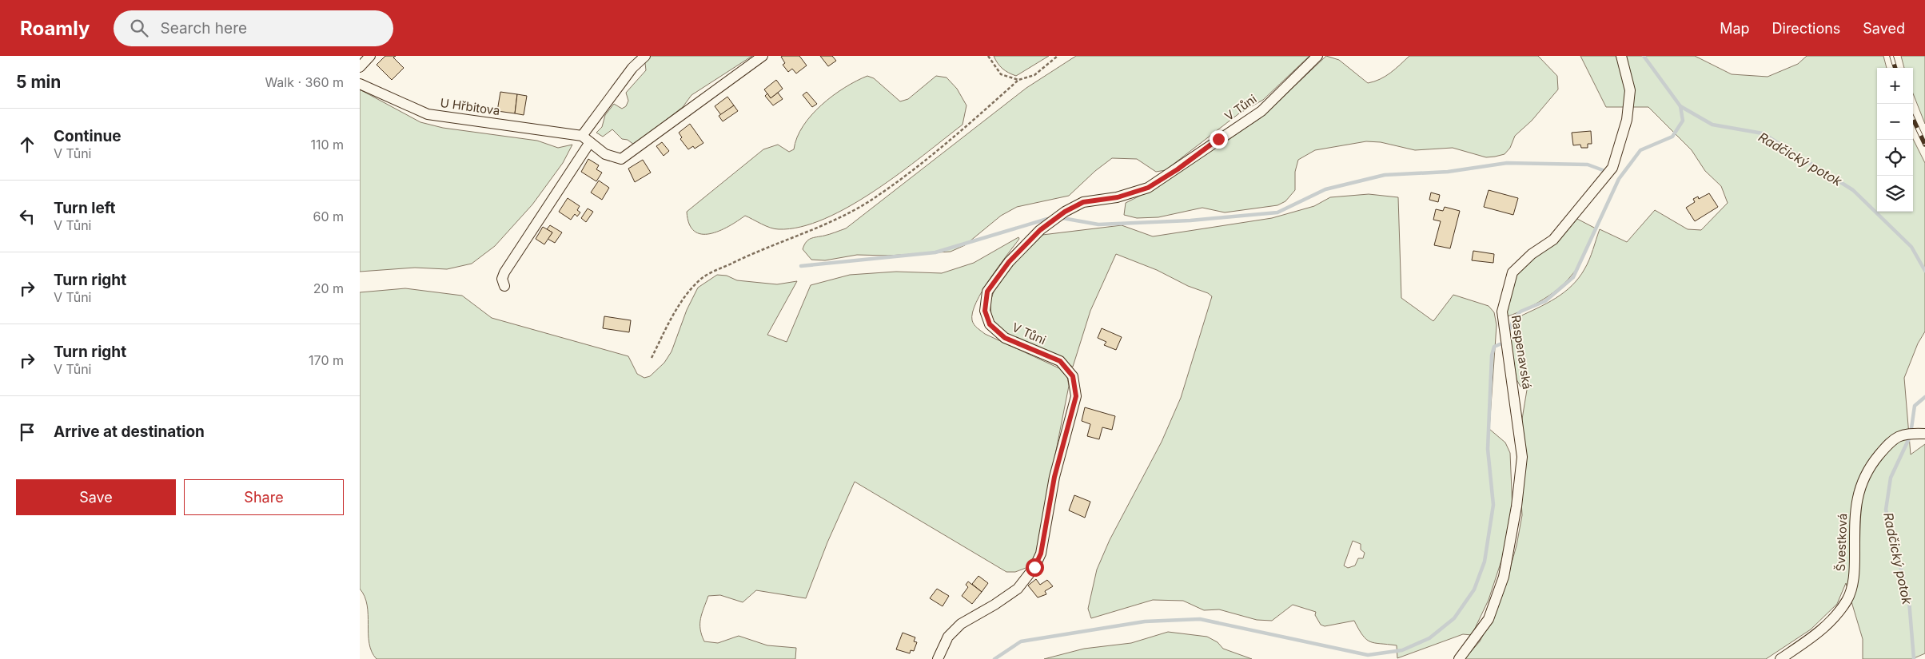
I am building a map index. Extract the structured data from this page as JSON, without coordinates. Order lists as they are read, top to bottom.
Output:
{
  "streets": {
    "street": [
      "U Hřbitova",
      "V Tůni",
      "Raspenavská",
      "Švestková"
    ]
  },
  "water": ["Radčický potok"],
  "page": {
    "header": "Roamly",
    "search": "Search here",
    "nav": ["Map", "Directions", "Saved"],
    "heading": ["5 min", "Walk · 360 m"],
    "map_buttons": ["+", "−"],
    "list": [
      ["Continue", "V Tůni", "110 m"],
      ["Turn left", "V Tůni", "60 m"],
      ["Turn right", "V Tůni", "20 m"],
      ["Turn right", "V Tůni", "170 m"],
      "Arrive at destination"
    ],
    "buttons": ["Save", "Share"]
  }
}
